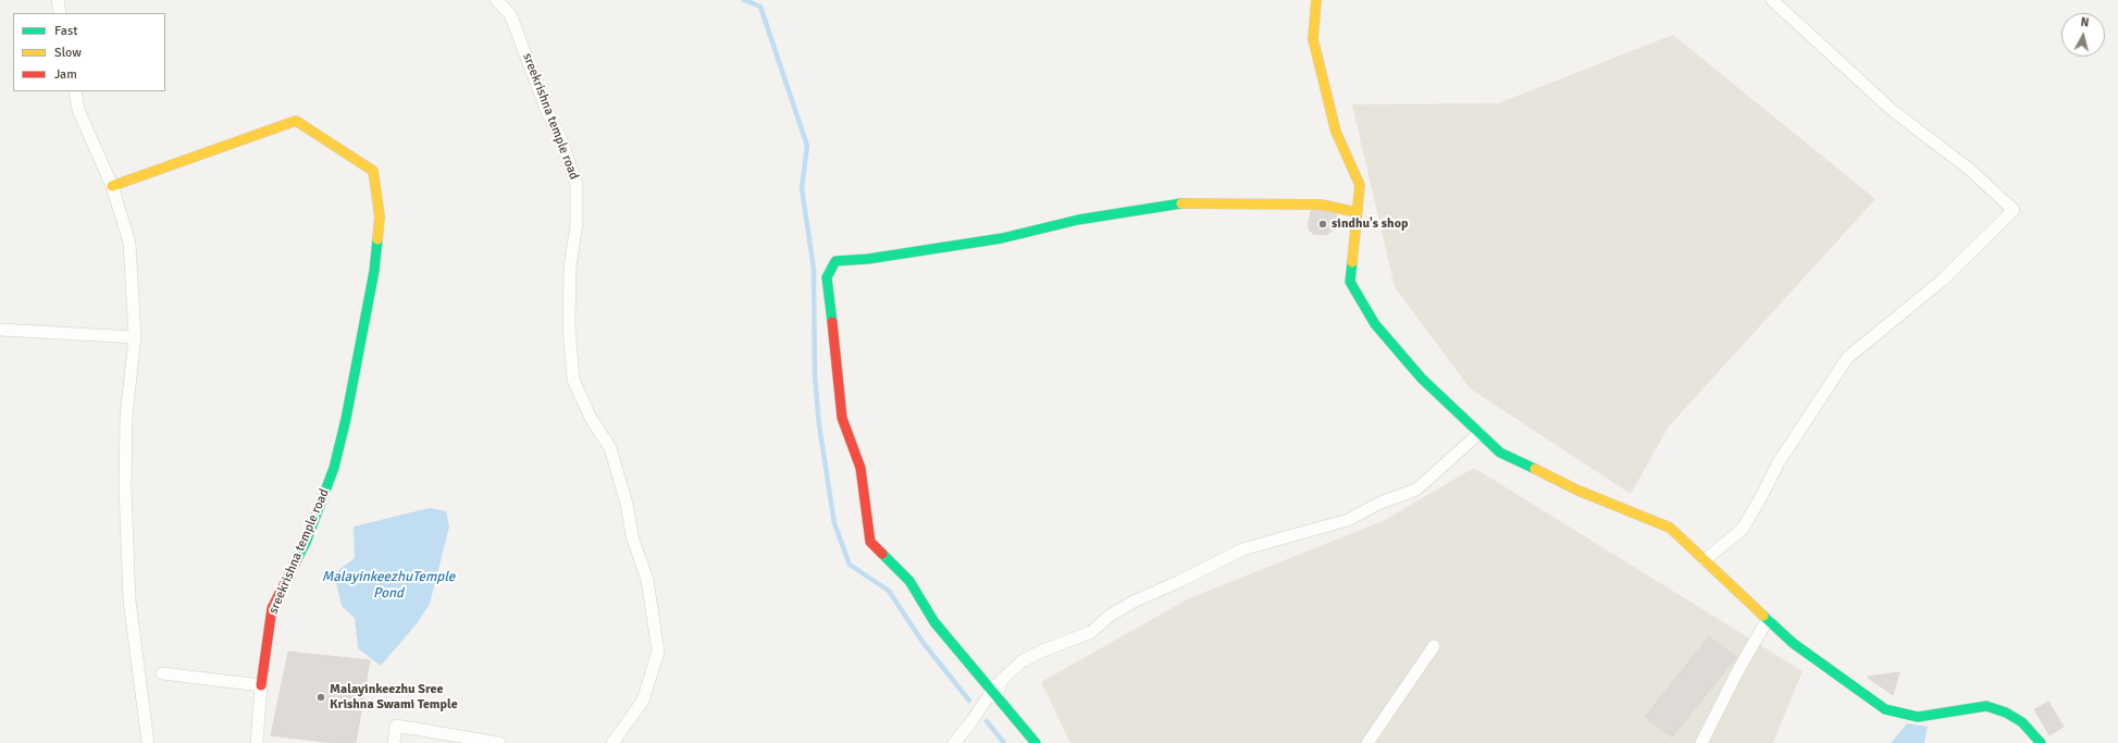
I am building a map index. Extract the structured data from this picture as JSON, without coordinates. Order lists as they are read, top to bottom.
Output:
{
  "streets": {
    "street": ["sreekrishna temple road"]
  },
  "water": ["MalayinkeezhuTemple Pond"],
  "places": ["sindhu's shop", "Malayinkeezhu Sree Krishna Swami Temple"],
  "legend": ["Fast", "Slow", "Jam"],
  "north": "top"
}
